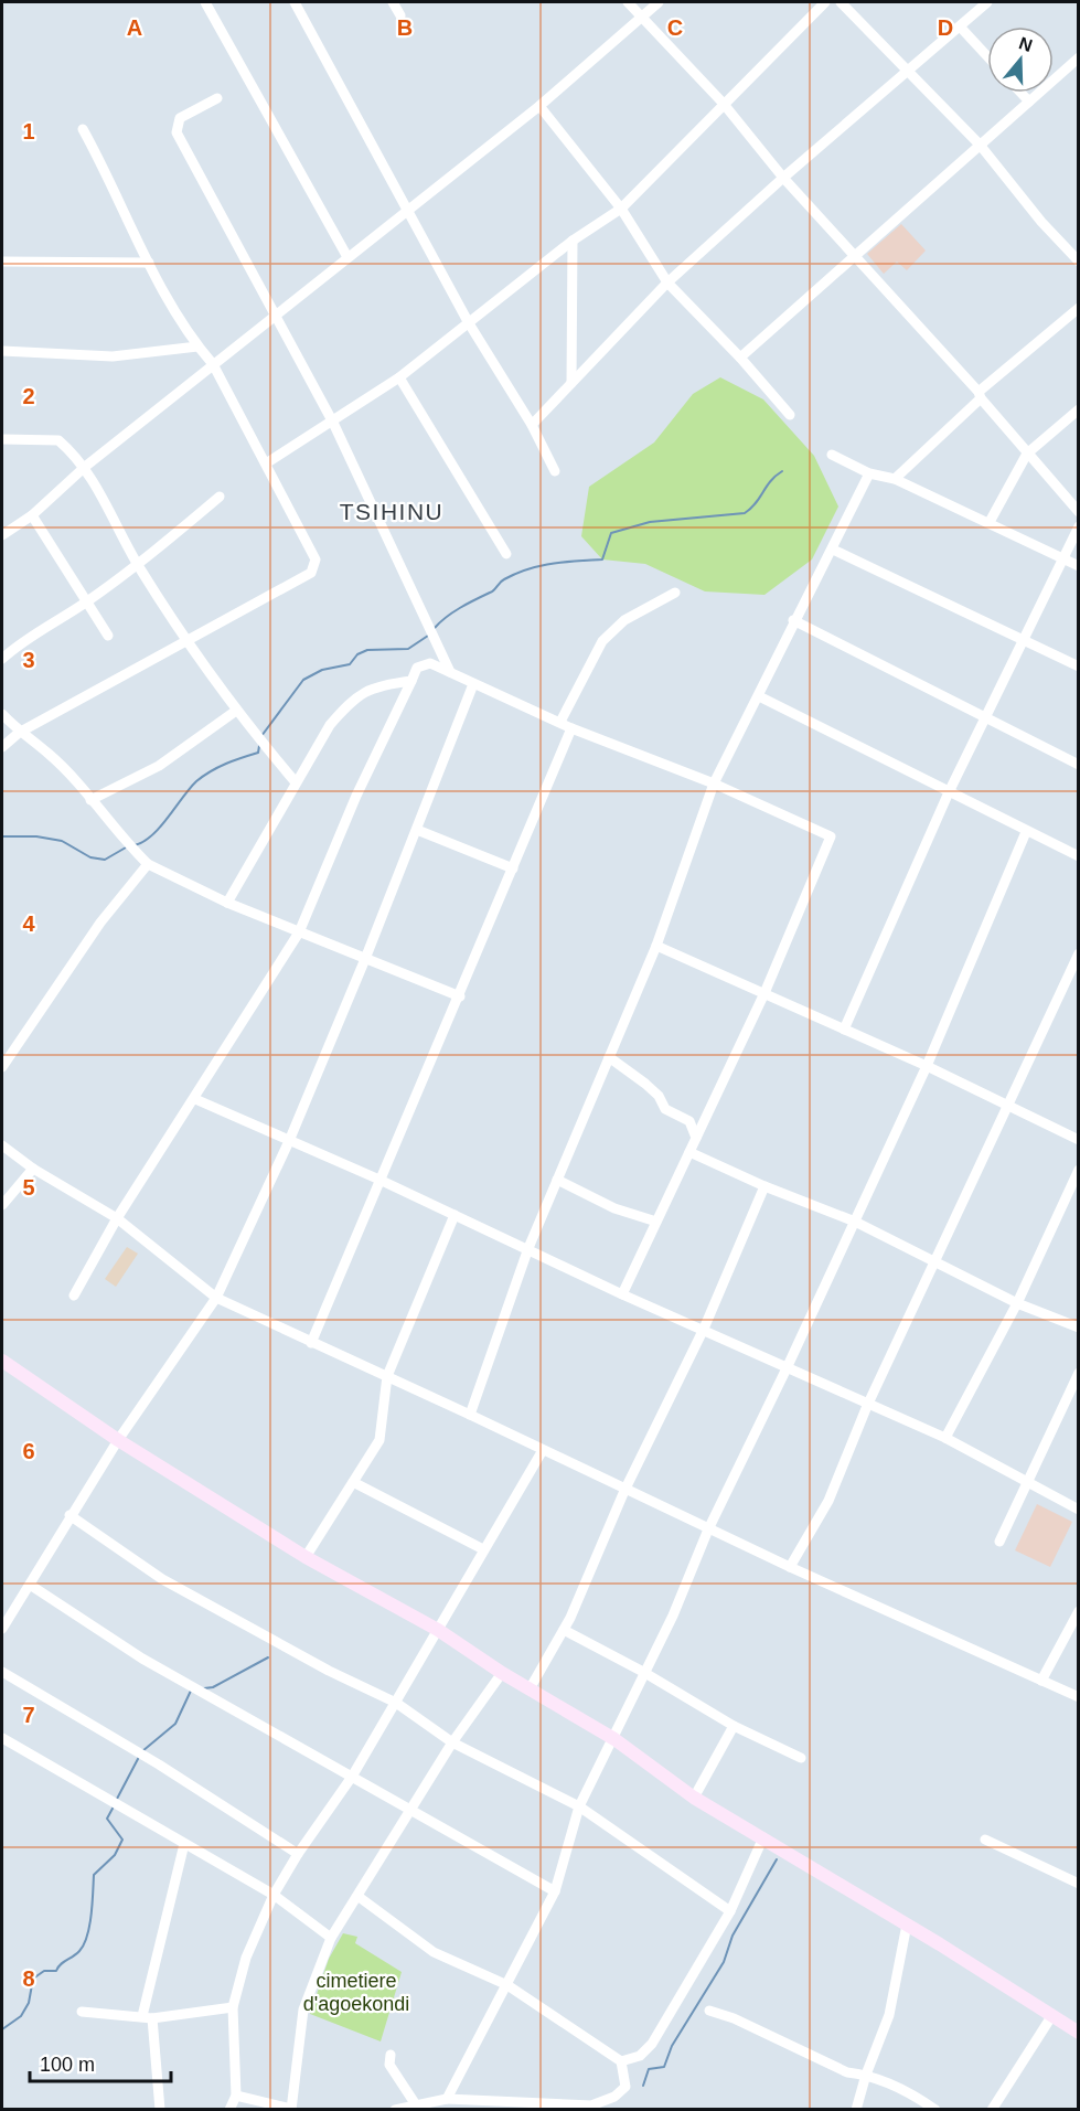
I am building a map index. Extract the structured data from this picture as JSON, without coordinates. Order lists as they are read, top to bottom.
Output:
{
  "districts": ["TSIHINU"],
  "parks": ["cimetiere d'agoekondi"],
  "scale_bar": "100 m",
  "north": "top",
  "grid": {
    "columns": [
      "A",
      "B",
      "C",
      "D"
    ],
    "rows": [
      "1",
      "2",
      "3",
      "4",
      "5",
      "6",
      "7",
      "8"
    ]
  }
}
